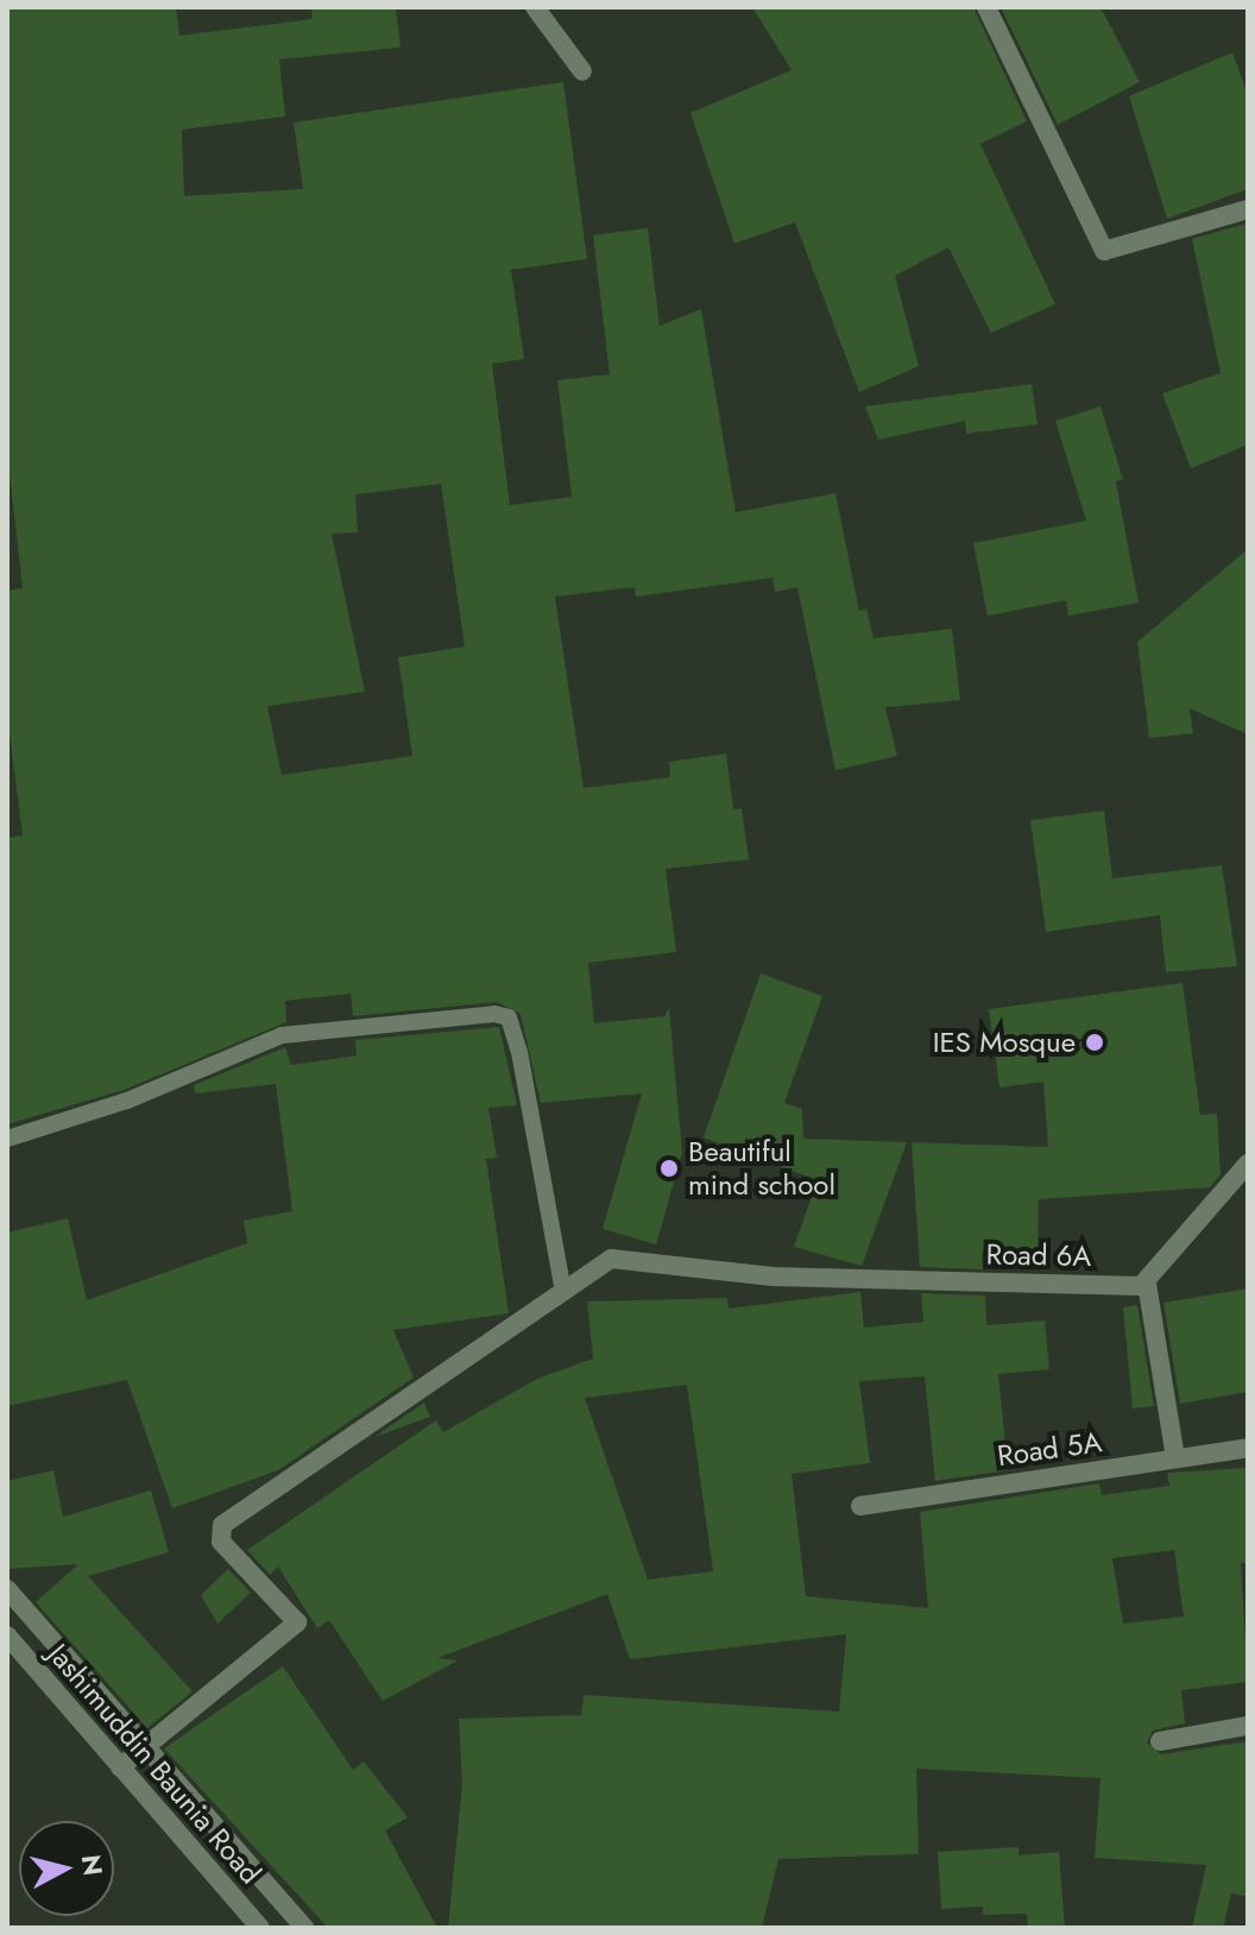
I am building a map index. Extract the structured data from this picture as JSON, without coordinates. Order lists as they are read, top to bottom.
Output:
{
  "streets": {
    "street": ["Road 6A", "Road 5A", "Jashimuddin Baunia Road"]
  },
  "places": ["IES Mosque", "Beautiful mind school"],
  "north": "right"
}
